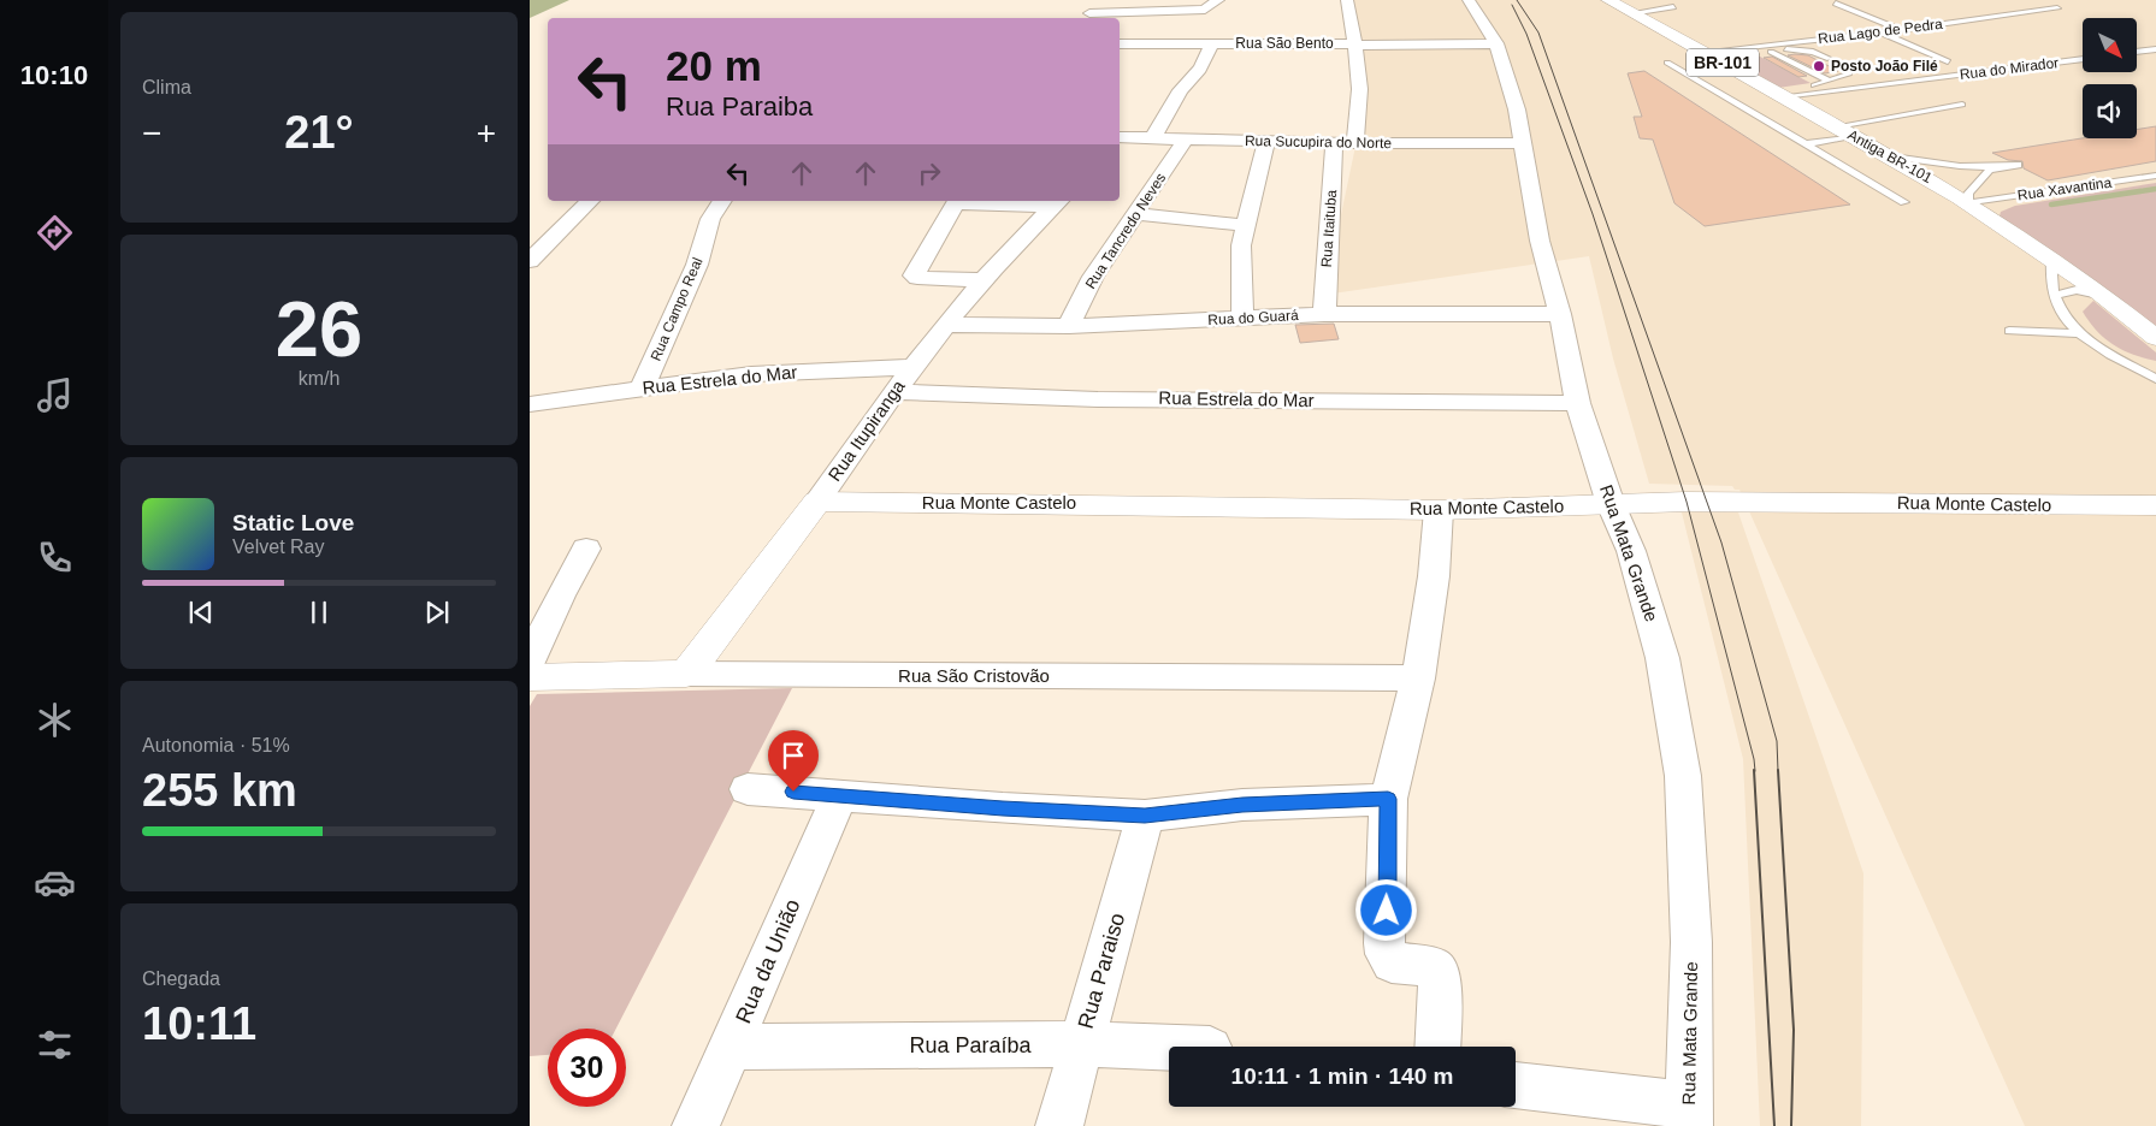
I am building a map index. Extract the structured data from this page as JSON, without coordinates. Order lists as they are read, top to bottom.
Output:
{
  "streets": {
    "street": [
      "Rua São Bento",
      "BR-101",
      "Rua Sucupira do Norte",
      "Antiga BR-101",
      "Rua Itaituba",
      "Rua Tancredo Neves",
      "Rua Campo Real",
      "Rua do Guará",
      "Rua Estrela do Mar",
      "Rua Itupiranga",
      "Rua Monte Castelo",
      "Rua Mata Grande",
      "Rua São Cristovão",
      "Rua da União",
      "Rua Paraiso",
      "Rua Paraíba"
    ],
    "lane": ["Rua Lago de Pedra", "Rua do Mirador", "Rua Xavantina"]
  },
  "crossings": [
    ["Rua Lago de Pedra", "Antiga BR-101"],
    ["Rua São Bento", "Rua Mata Grande"],
    ["Rua do Mirador", "Antiga BR-101"],
    ["Rua Sucupira do Norte", "Rua Itaituba"],
    ["Rua Sucupira do Norte", "Rua Tancredo Neves"],
    ["Rua Sucupira do Norte", "Rua Mata Grande"],
    ["Antiga BR-101", "Rua Xavantina"],
    ["Rua Itaituba", "Rua do Guará"],
    ["Rua Tancredo Neves", "Rua do Guará"],
    ["Rua Campo Real", "Rua Estrela do Mar"],
    ["Rua do Guará", "Rua Itupiranga"],
    ["Rua do Guará", "Rua Mata Grande"],
    ["Rua Estrela do Mar", "Rua Itupiranga"],
    ["Rua Estrela do Mar", "Rua Mata Grande"],
    ["Rua Itupiranga", "Rua Monte Castelo"],
    ["Rua Itupiranga", "Rua São Cristovão"],
    ["Rua Monte Castelo", "Rua Mata Grande"],
    ["Rua da União", "Rua Paraíba"],
    ["Rua Paraiso", "Rua Paraíba"]
  ],
  "places": ["Posto João Filé"],
  "north": "bottom right",
  "page": {
    "tabs": "10:10",
    "tile": [
      "Clima",
      ["26", "km/h"],
      ["Autonomia · 51%", "255 km"],
      ["Chegada", "10:11"]
    ],
    "turn": ["20 m", "Rua Paraiba"],
    "heat": ["−", "21°", "+"],
    "song": ["Static Love", "Velvet Ray"],
    "limit": "30",
    "trip": "10:11 · 1 min · 140 m"
  }
}
